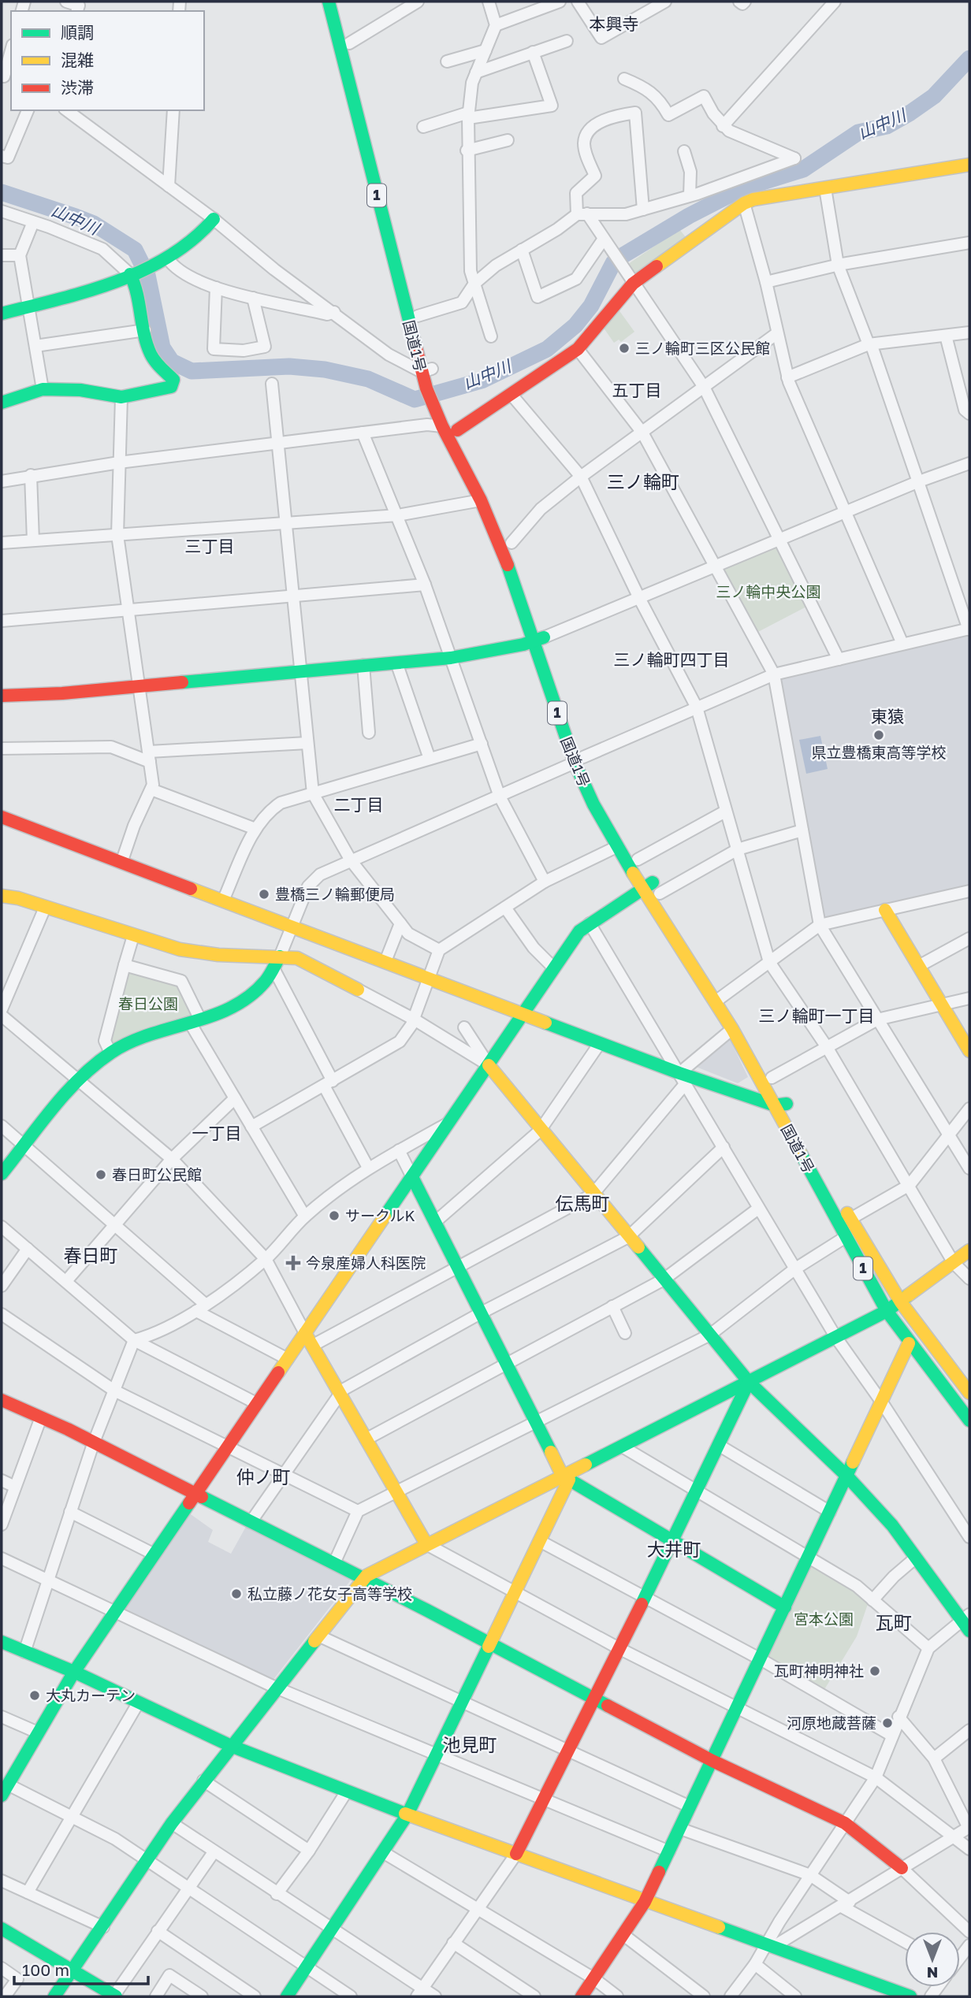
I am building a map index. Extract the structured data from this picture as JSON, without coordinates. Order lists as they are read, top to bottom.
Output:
{
  "streets": {
    "main road": ["1", "国道1号"]
  },
  "districts": [
    "本興寺",
    "五丁目",
    "三ノ輪町",
    "三丁目",
    "三ノ輪町四丁目",
    "東猿",
    "二丁目",
    "三ノ輪町一丁目",
    "一丁目",
    "伝馬町",
    "春日町",
    "仲ノ町",
    "大井町",
    "瓦町",
    "池見町"
  ],
  "water": ["山中川"],
  "parks": ["三ノ輪中央公園", "春日公園", "宮本公園"],
  "places": {
    "other": [
      "三ノ輪町三区公民館",
      "県立豊橋東高等学校",
      "豊橋三ノ輪郵便局",
      "春日町公民館",
      "サークルK",
      "私立藤ノ花女子高等学校",
      "瓦町神明神社",
      "大丸カーテン",
      "河原地蔵菩薩"
    ],
    "health": ["今泉産婦人科医院"]
  },
  "legend": ["順調", "混雑", "渋滞"],
  "scale_bar": "100 m",
  "north": "bottom"
}
